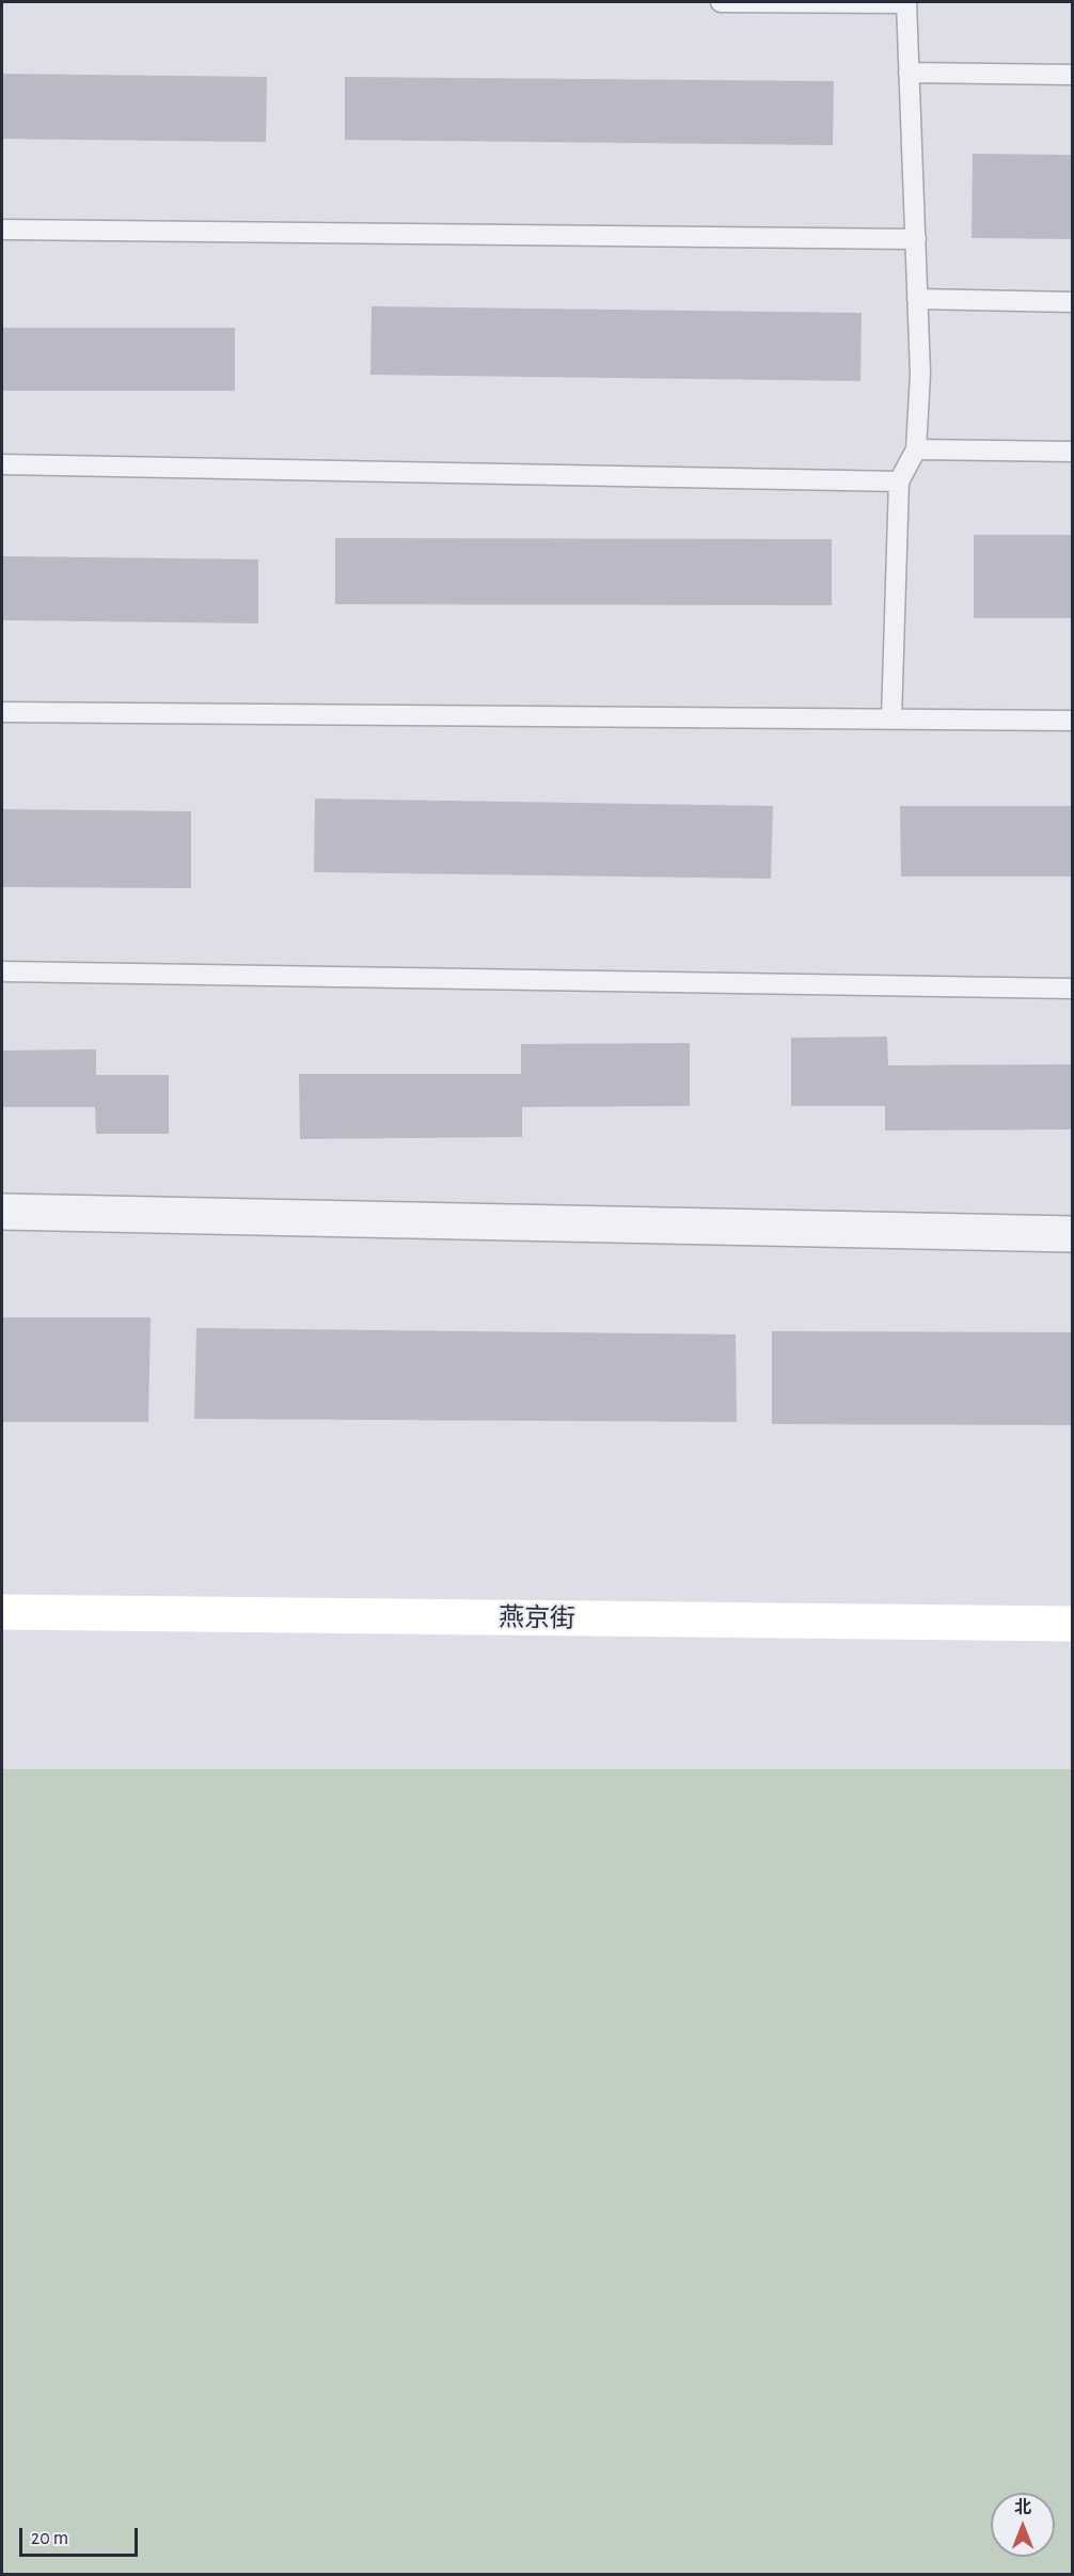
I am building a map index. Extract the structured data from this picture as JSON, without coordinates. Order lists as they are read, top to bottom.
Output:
{
  "streets": {
    "main road": ["燕京街"]
  },
  "scale_bar": "20 m",
  "north": "top"
}
